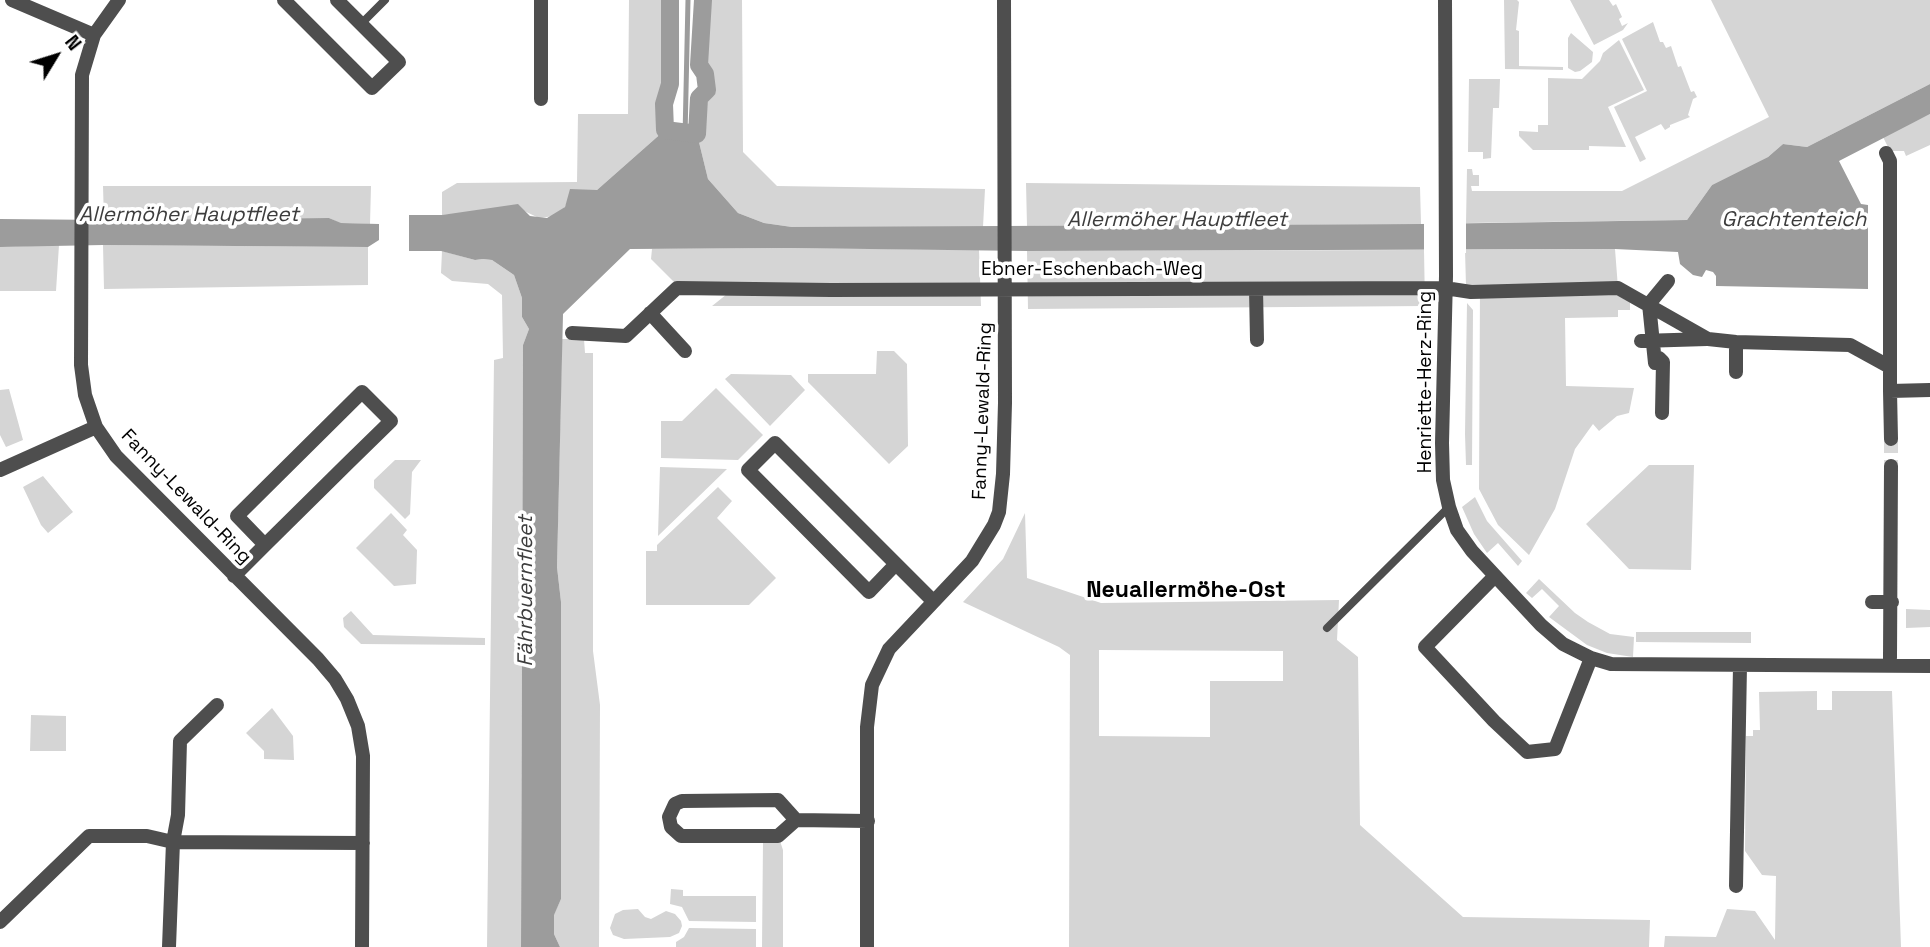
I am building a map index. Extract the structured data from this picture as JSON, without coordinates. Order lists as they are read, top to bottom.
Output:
{
  "streets": {
    "street": ["Ebner-Eschenbach-Weg", "Henriette-Herz-Ring", "Fanny-Lewald-Ring"]
  },
  "crossings": [
    ["Ebner-Eschenbach-Weg", "Henriette-Herz-Ring"],
    ["Ebner-Eschenbach-Weg", "Fanny-Lewald-Ring"]
  ],
  "districts": ["Neuallermöhe-Ost"],
  "water": ["Allermöher Hauptfleet", "Grachtenteich", "Fährbuernfleet"],
  "north": "top right"
}
